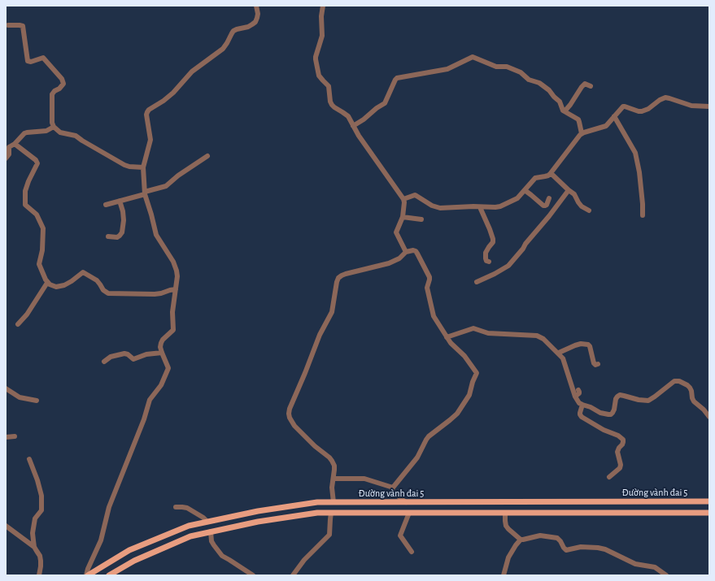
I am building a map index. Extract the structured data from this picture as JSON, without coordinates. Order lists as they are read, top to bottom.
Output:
{
  "streets": {
    "main road": ["Đường vành đai 5"]
  }
}
